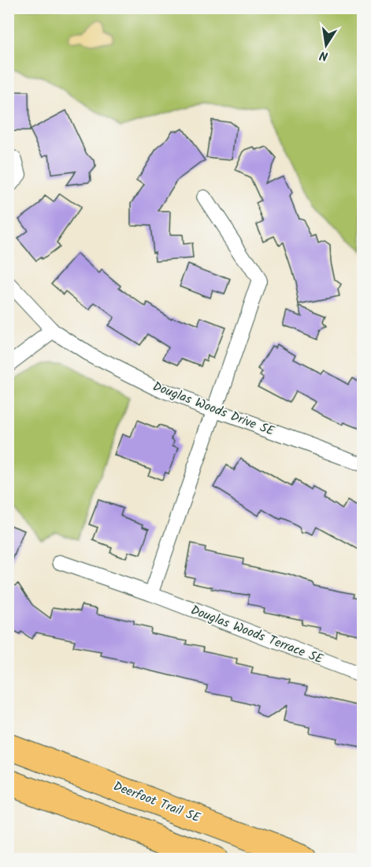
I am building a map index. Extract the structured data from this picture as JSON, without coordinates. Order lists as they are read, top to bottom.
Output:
{
  "streets": {
    "highway": ["Deerfoot Trail SE"],
    "street": ["Douglas Woods Drive SE", "Douglas Woods Terrace SE"]
  },
  "north": "bottom"
}
